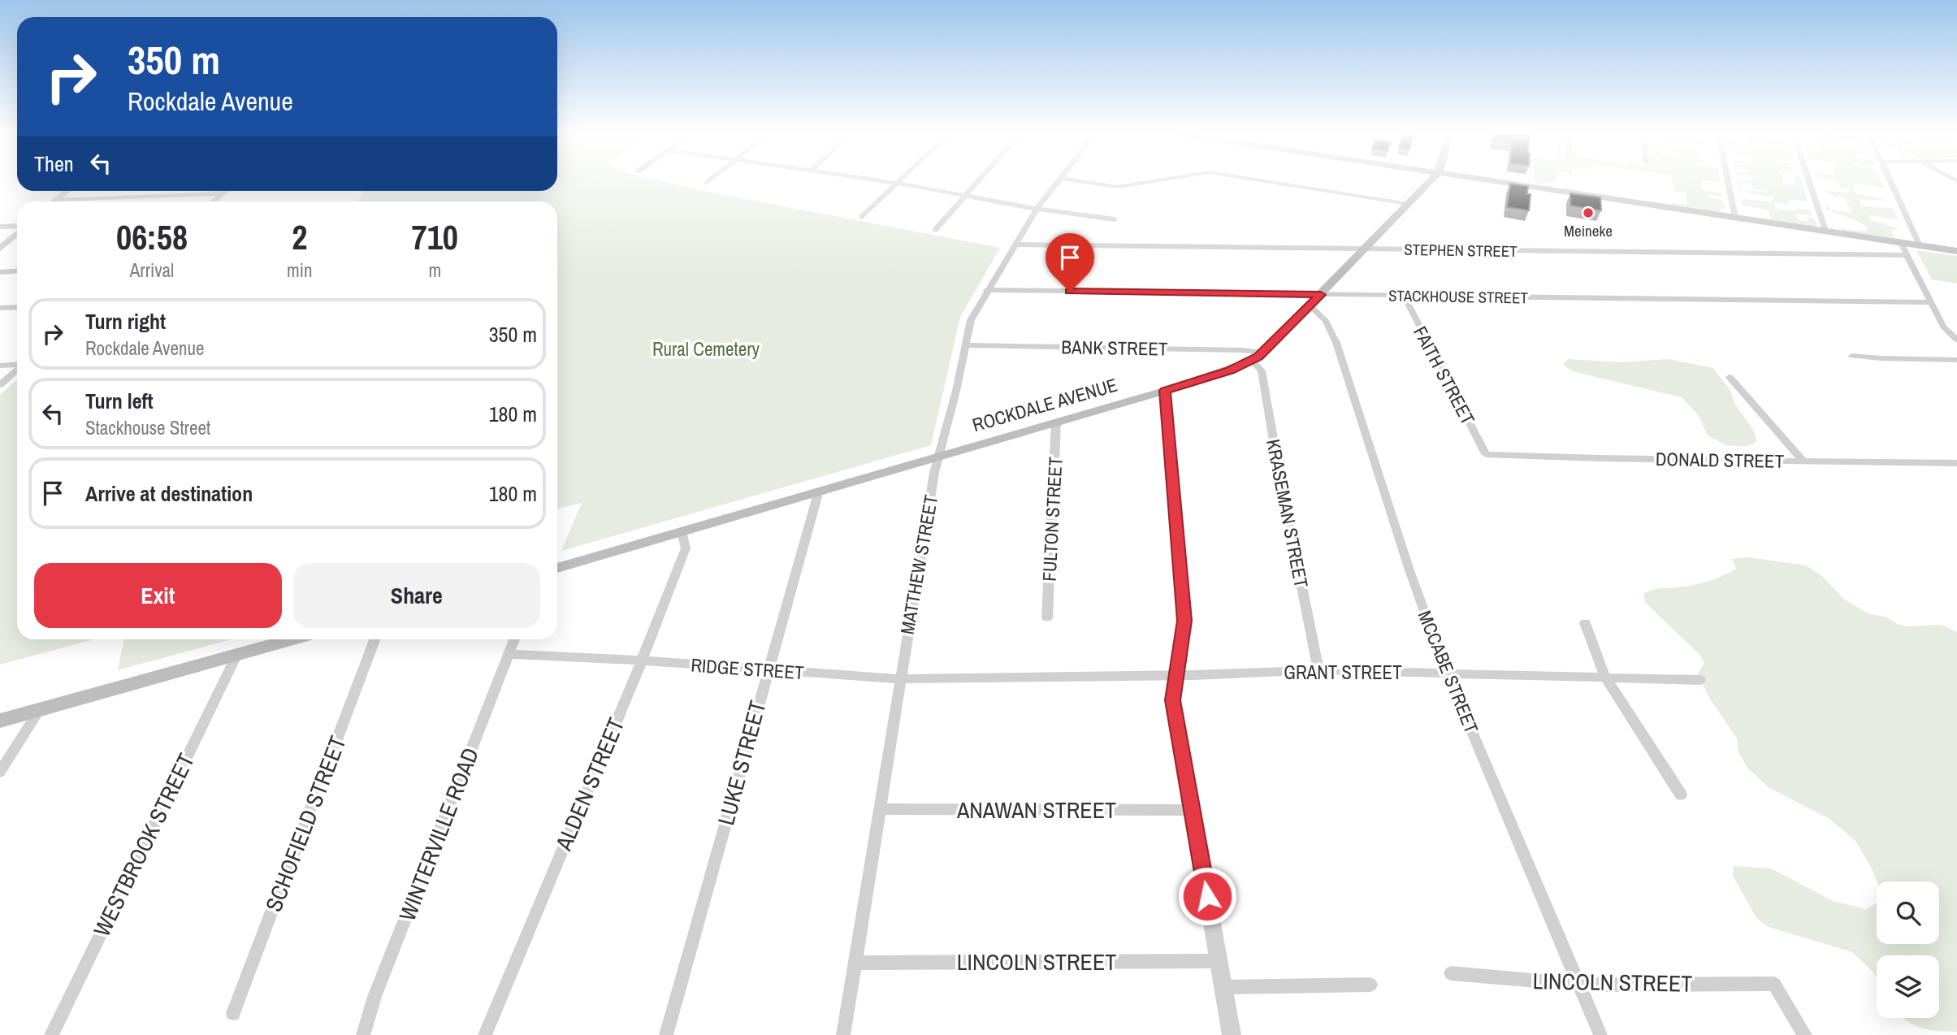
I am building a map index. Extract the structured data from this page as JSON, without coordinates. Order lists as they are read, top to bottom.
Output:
{
  "streets": {
    "main road": ["ROCKDALE AVENUE"],
    "street": [
      "STEPHEN STREET",
      "STACKHOUSE STREET",
      "BANK STREET",
      "FAITH STREET",
      "DONALD STREET",
      "KRASEMAN STREET",
      "FULTON STREET",
      "MATTHEW STREET",
      "RIDGE STREET",
      "GRANT STREET",
      "MCCABE STREET",
      "LUKE STREET",
      "ALDEN STREET",
      "ANAWAN STREET",
      "SCHOFIELD STREET",
      "WINTERVILLE ROAD",
      "WESTBROOK STREET",
      "LINCOLN STREET"
    ]
  },
  "crossings": [
    ["STEPHEN STREET", "ROCKDALE AVENUE"],
    ["STEPHEN STREET", "MATTHEW STREET"],
    ["STACKHOUSE STREET", "FAITH STREET"],
    ["STACKHOUSE STREET", "ROCKDALE AVENUE"],
    ["STACKHOUSE STREET", "MATTHEW STREET"],
    ["BANK STREET", "ROCKDALE AVENUE"],
    ["BANK STREET", "MATTHEW STREET"],
    ["FAITH STREET", "DONALD STREET"],
    ["ROCKDALE AVENUE", "KRASEMAN STREET"],
    ["ROCKDALE AVENUE", "FULTON STREET"],
    ["ROCKDALE AVENUE", "MATTHEW STREET"],
    ["ROCKDALE AVENUE", "MCCABE STREET"],
    ["ROCKDALE AVENUE", "LUKE STREET"],
    ["ROCKDALE AVENUE", "ALDEN STREET"],
    ["KRASEMAN STREET", "GRANT STREET"],
    ["MATTHEW STREET", "RIDGE STREET"],
    ["MATTHEW STREET", "ANAWAN STREET"],
    ["MATTHEW STREET", "LINCOLN STREET"],
    ["RIDGE STREET", "GRANT STREET"],
    ["RIDGE STREET", "LUKE STREET"],
    ["RIDGE STREET", "ALDEN STREET"],
    ["RIDGE STREET", "WINTERVILLE ROAD"],
    ["GRANT STREET", "MCCABE STREET"],
    ["MCCABE STREET", "LINCOLN STREET"]
  ],
  "parks": ["Rural Cemetery"],
  "places": ["Meineke"],
  "page": {
    "turn": ["350 m", "Rockdale Avenue"],
    "then": "Then",
    "eta": [
      "06:58",
      "Arrival",
      "2",
      "min",
      "710",
      "m"
    ],
    "list": [
      {
        "name": "Turn right",
        "note": "Rockdale Avenue",
        "value": "350 m"
      },
      {
        "name": "Turn left",
        "note": "Stackhouse Street",
        "value": "180 m"
      },
      {
        "name": "Arrive at destination",
        "value": "180 m"
      }
    ],
    "buttons": ["Exit", "Share"]
  }
}
